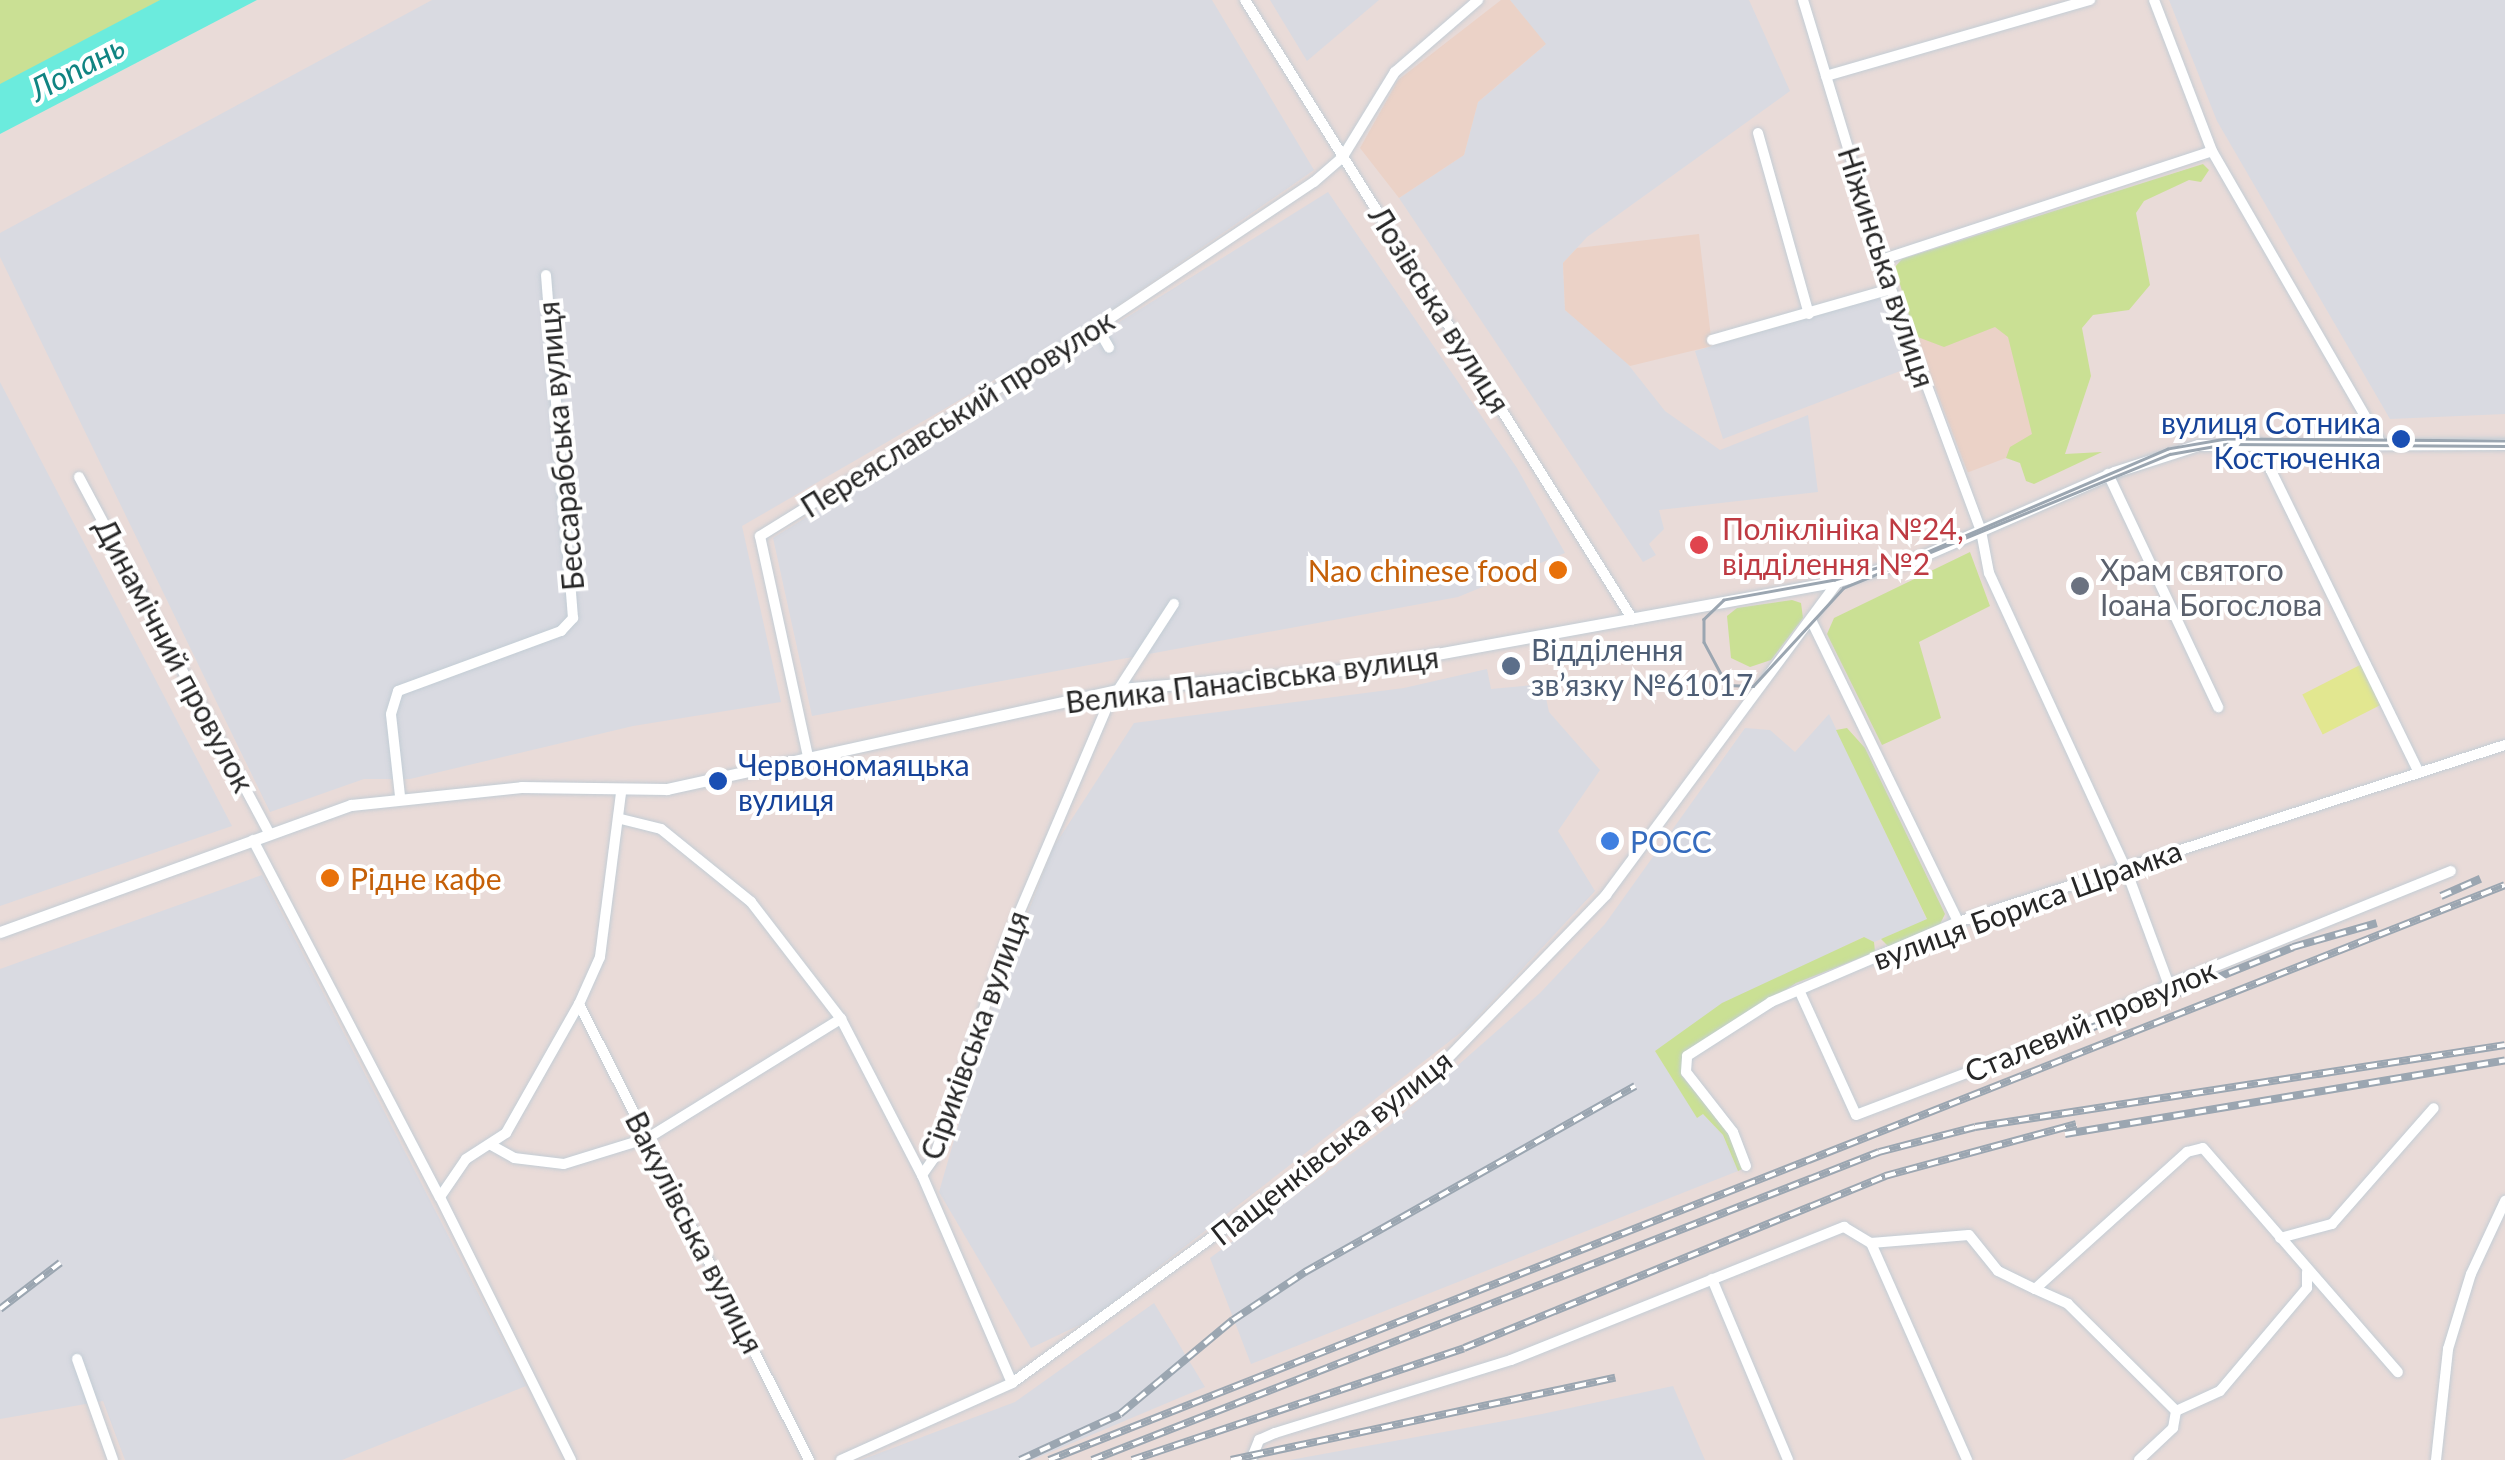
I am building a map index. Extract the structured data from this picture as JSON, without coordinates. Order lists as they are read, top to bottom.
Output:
{
  "streets": {
    "street": [
      "Ніжинська вулиця",
      "Лозівська вулиця",
      "Переяславський провулок",
      "Бессарабська вулиця",
      "Динамічний провулок",
      "Велика Панасівська вулиця",
      "вулиця Бориса Шрамка",
      "Сталевий провулок",
      "Сіриківська вулиця",
      "Пащенківська вулиця",
      "Вакулівська вулиця"
    ]
  },
  "crossings": [
    ["Ніжинська вулиця", "Велика Панасівська вулиця"],
    ["Ніжинська вулиця", "вулиця Бориса Шрамка"],
    ["Ніжинська вулиця", "Сталевий провулок"],
    ["Лозівська вулиця", "Переяславський провулок"],
    ["Лозівська вулиця", "Велика Панасівська вулиця"],
    ["Переяславський провулок", "Велика Панасівська вулиця"],
    ["Бессарабська вулиця", "Велика Панасівська вулиця"],
    ["Динамічний провулок", "Велика Панасівська вулиця"],
    ["Велика Панасівська вулиця", "Сіриківська вулиця"],
    ["Велика Панасівська вулиця", "Пащенківська вулиця"],
    ["вулиця Бориса Шрамка", "Сталевий провулок"],
    ["Сіриківська вулиця", "Пащенківська вулиця"]
  ],
  "water": ["Лопань"],
  "places": [
    "вулиця Сотника Костюченка",
    "Поліклініка №24, відділення №2",
    "Nao chinese food",
    "Храм святого Іоана Богослова",
    "Відділення зв’язку №61017",
    "Червономаяцька вулиця",
    "РОСС",
    "Рідне кафе"
  ]
}
